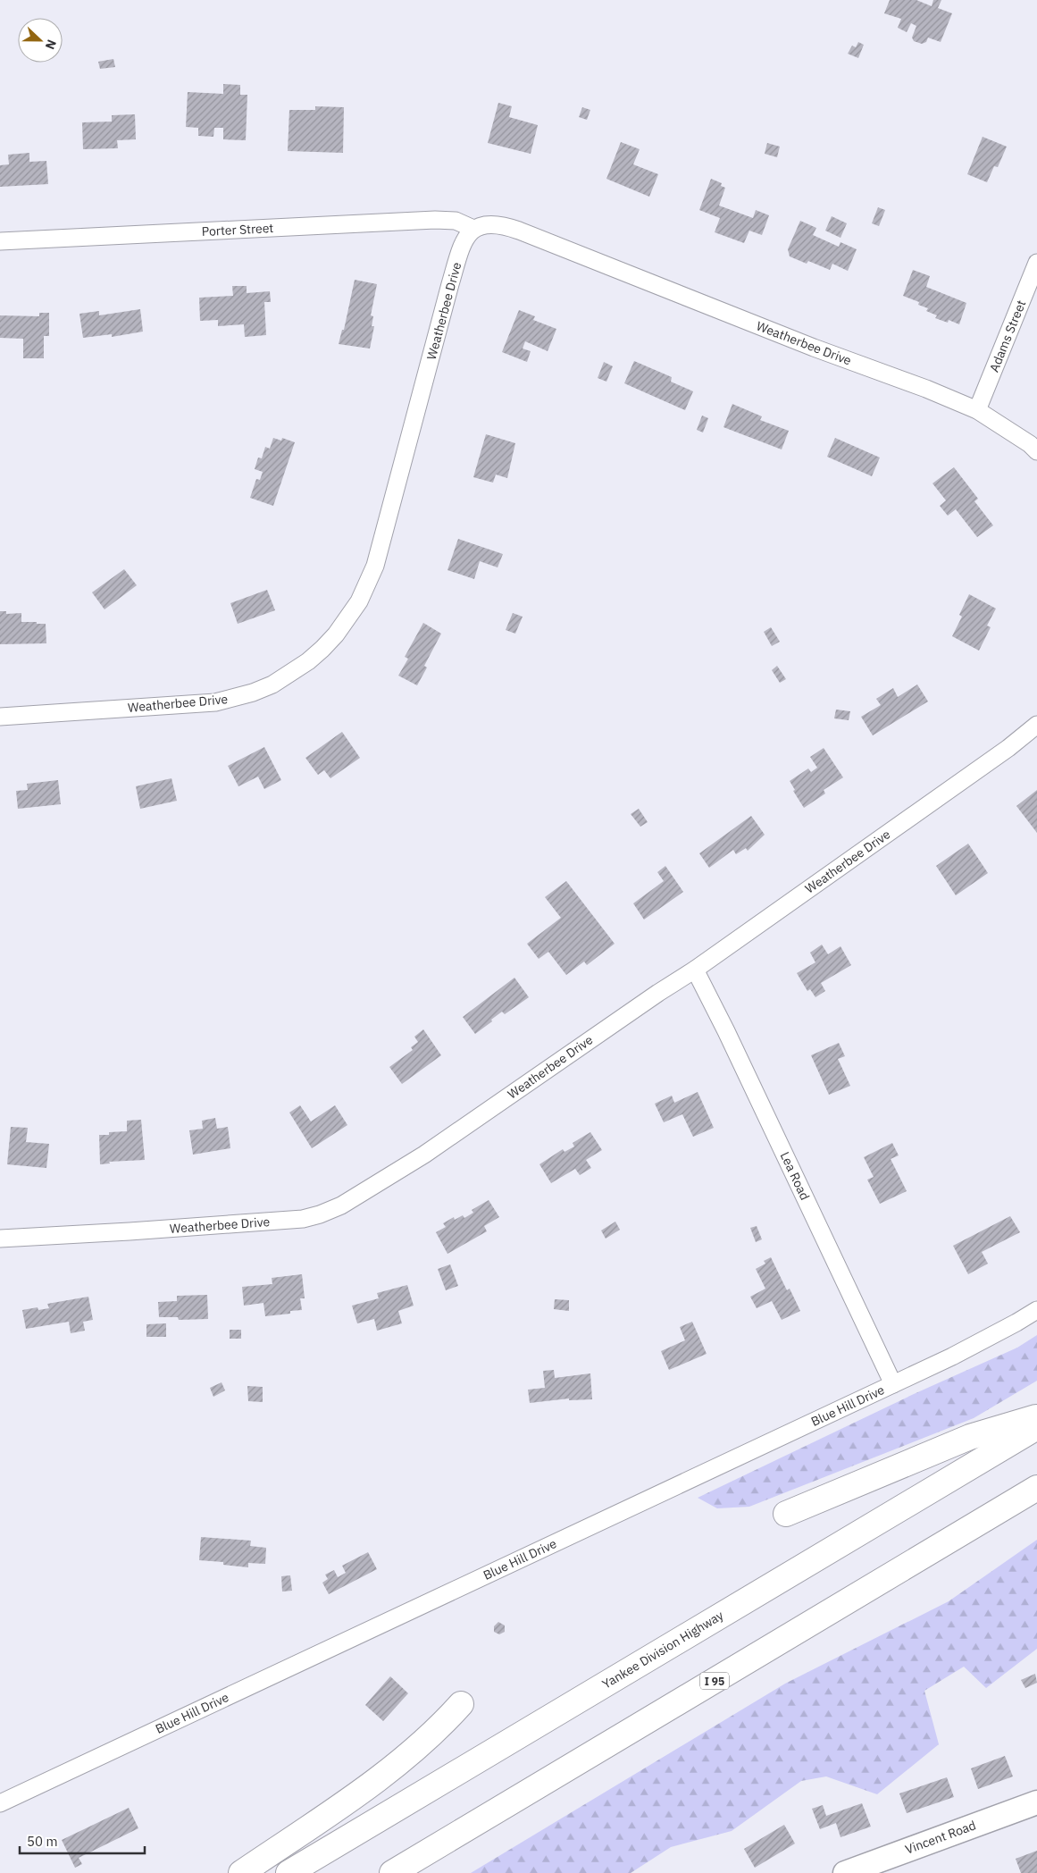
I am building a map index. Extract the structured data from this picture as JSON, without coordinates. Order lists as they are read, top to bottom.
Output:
{
  "streets": {
    "highway": ["Yankee Division Highway", "I 95"],
    "street": [
      "Porter Street",
      "Weatherbee Drive",
      "Adams Street",
      "Lea Road",
      "Blue Hill Drive",
      "Vincent Road"
    ]
  },
  "crossings": [
    ["Porter Street", "Weatherbee Drive"],
    ["Weatherbee Drive", "Adams Street"],
    ["Weatherbee Drive", "Lea Road"],
    ["Lea Road", "Blue Hill Drive"]
  ],
  "scale_bar": "50 m",
  "north": "right"
}
